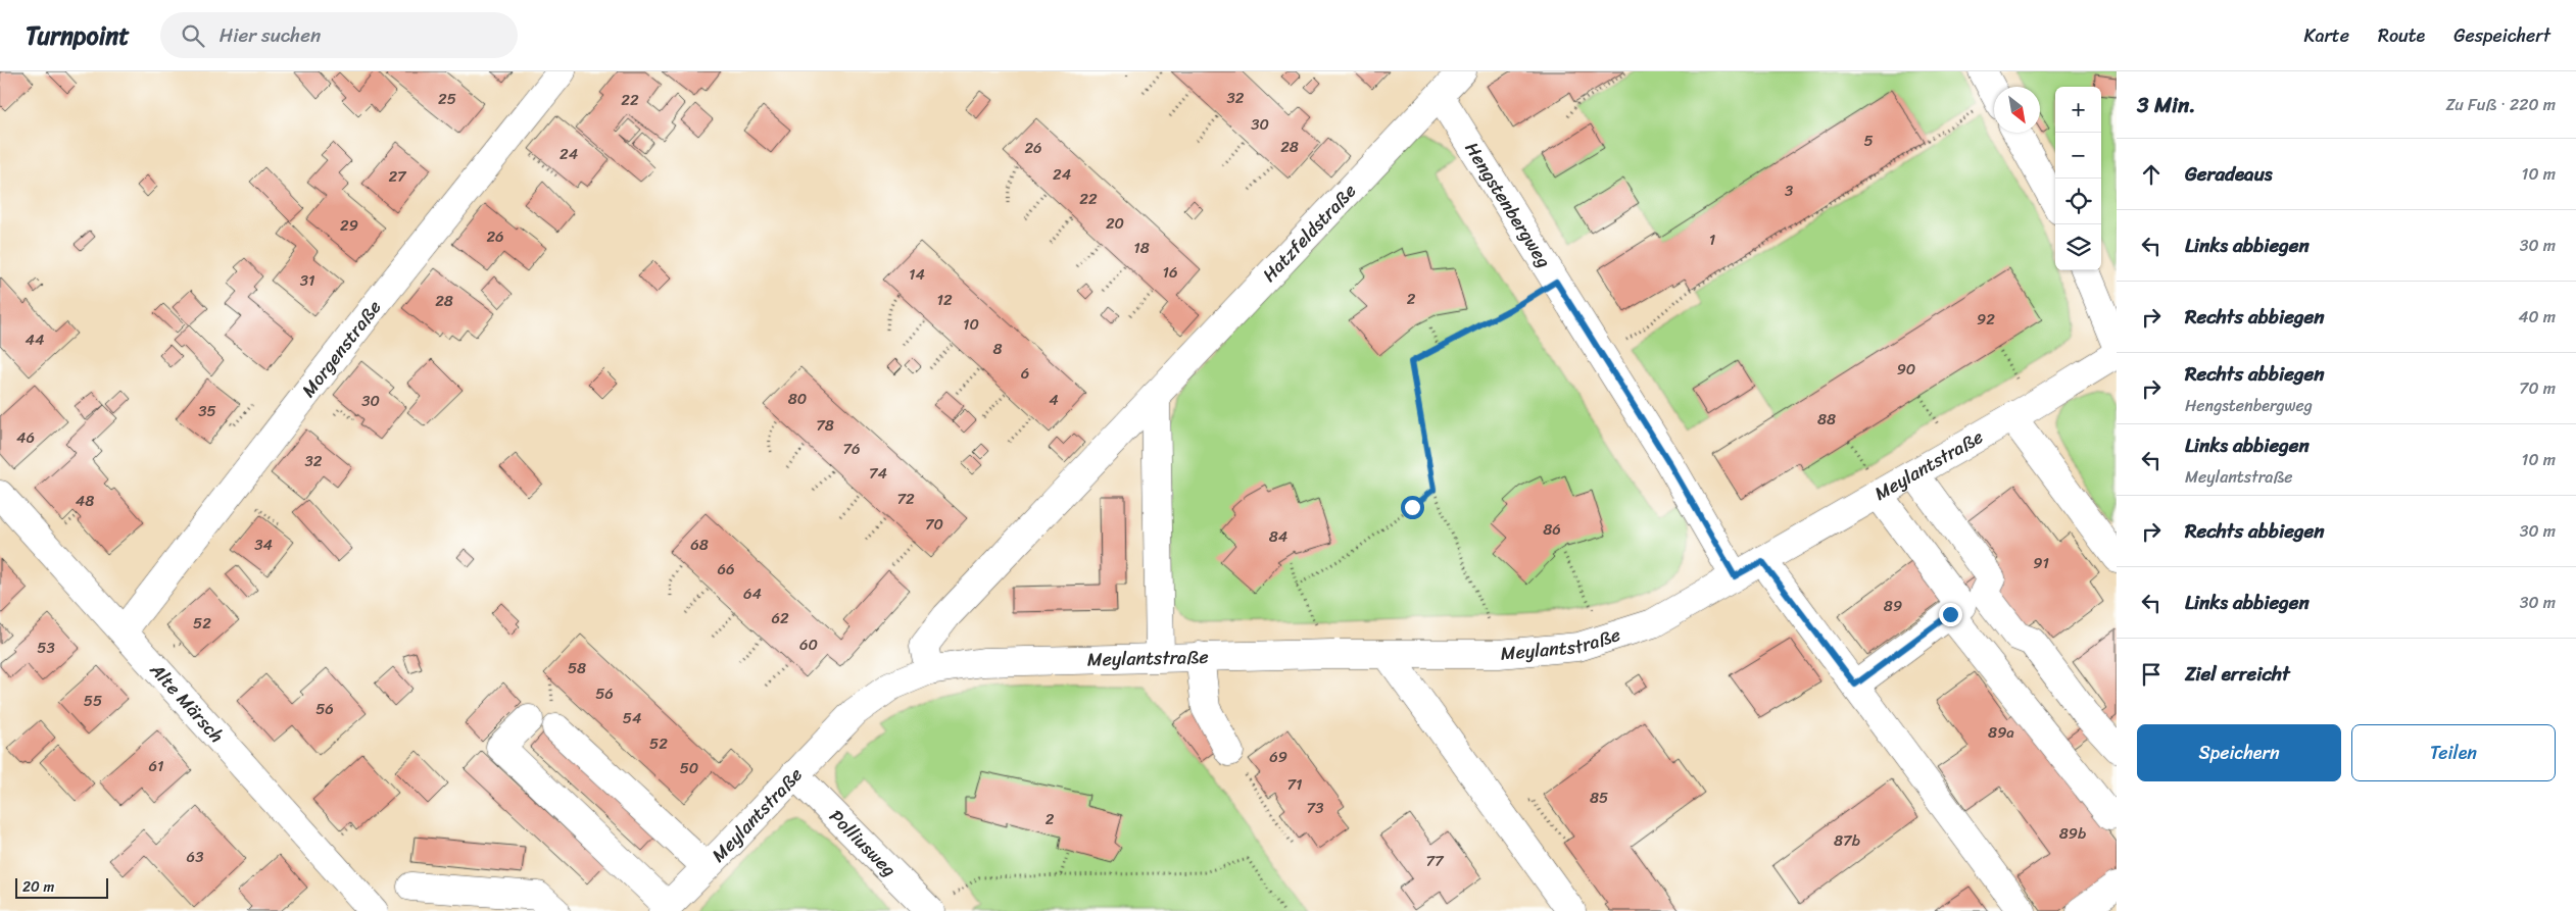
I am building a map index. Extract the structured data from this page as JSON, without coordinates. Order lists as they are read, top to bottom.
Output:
{
  "streets": {
    "street": [
      "Hengstenbergweg",
      "Hatzfeldstraße",
      "Morgenstraße",
      "Meylantstraße",
      "Alte Märsch",
      "Polliusweg"
    ]
  },
  "crossings": [
    ["Hengstenbergweg", "Hatzfeldstraße"],
    ["Hengstenbergweg", "Meylantstraße"],
    ["Hatzfeldstraße", "Meylantstraße"],
    ["Morgenstraße", "Alte Märsch"],
    ["Meylantstraße", "Polliusweg"]
  ],
  "house_numbers": [
    "32",
    "25",
    "22",
    "30",
    "5",
    "28",
    "26",
    "24",
    "24",
    "27",
    "3",
    "22",
    "20",
    "29",
    "26",
    "1",
    "18",
    "16",
    "14",
    "31",
    "2",
    "12",
    "28",
    "92",
    "10",
    "44",
    "8",
    "90",
    "6",
    "80",
    "4",
    "30",
    "35",
    "88",
    "78",
    "46",
    "76",
    "32",
    "74",
    "72",
    "48",
    "70",
    "86",
    "84",
    "34",
    "68",
    "91",
    "66",
    "64",
    "89",
    "62",
    "52",
    "60",
    "53",
    "58",
    "56",
    "55",
    "56",
    "54",
    "89a",
    "52",
    "69",
    "61",
    "50",
    "71",
    "85",
    "73",
    "2",
    "89b",
    "87b",
    "63",
    "77"
  ],
  "scale_bar": "20 m",
  "north": "bottom right",
  "page": {
    "header": "Turnpoint",
    "search": "Hier suchen",
    "nav": ["Karte", "Route", "Gespeichert"],
    "heading": ["3 Min.", "Zu Fuß · 220 m"],
    "map_buttons": ["+", "−"],
    "list": [
      ["Geradeaus", "10 m"],
      ["Links abbiegen", "30 m"],
      ["Rechts abbiegen", "40 m"],
      ["Rechts abbiegen", "Hengstenbergweg", "70 m"],
      ["Links abbiegen", "Meylantstraße", "10 m"],
      ["Rechts abbiegen", "30 m"],
      ["Links abbiegen", "30 m"],
      "Ziel erreicht"
    ],
    "buttons": ["Speichern", "Teilen"],
    "scale": "20 m"
  }
}
